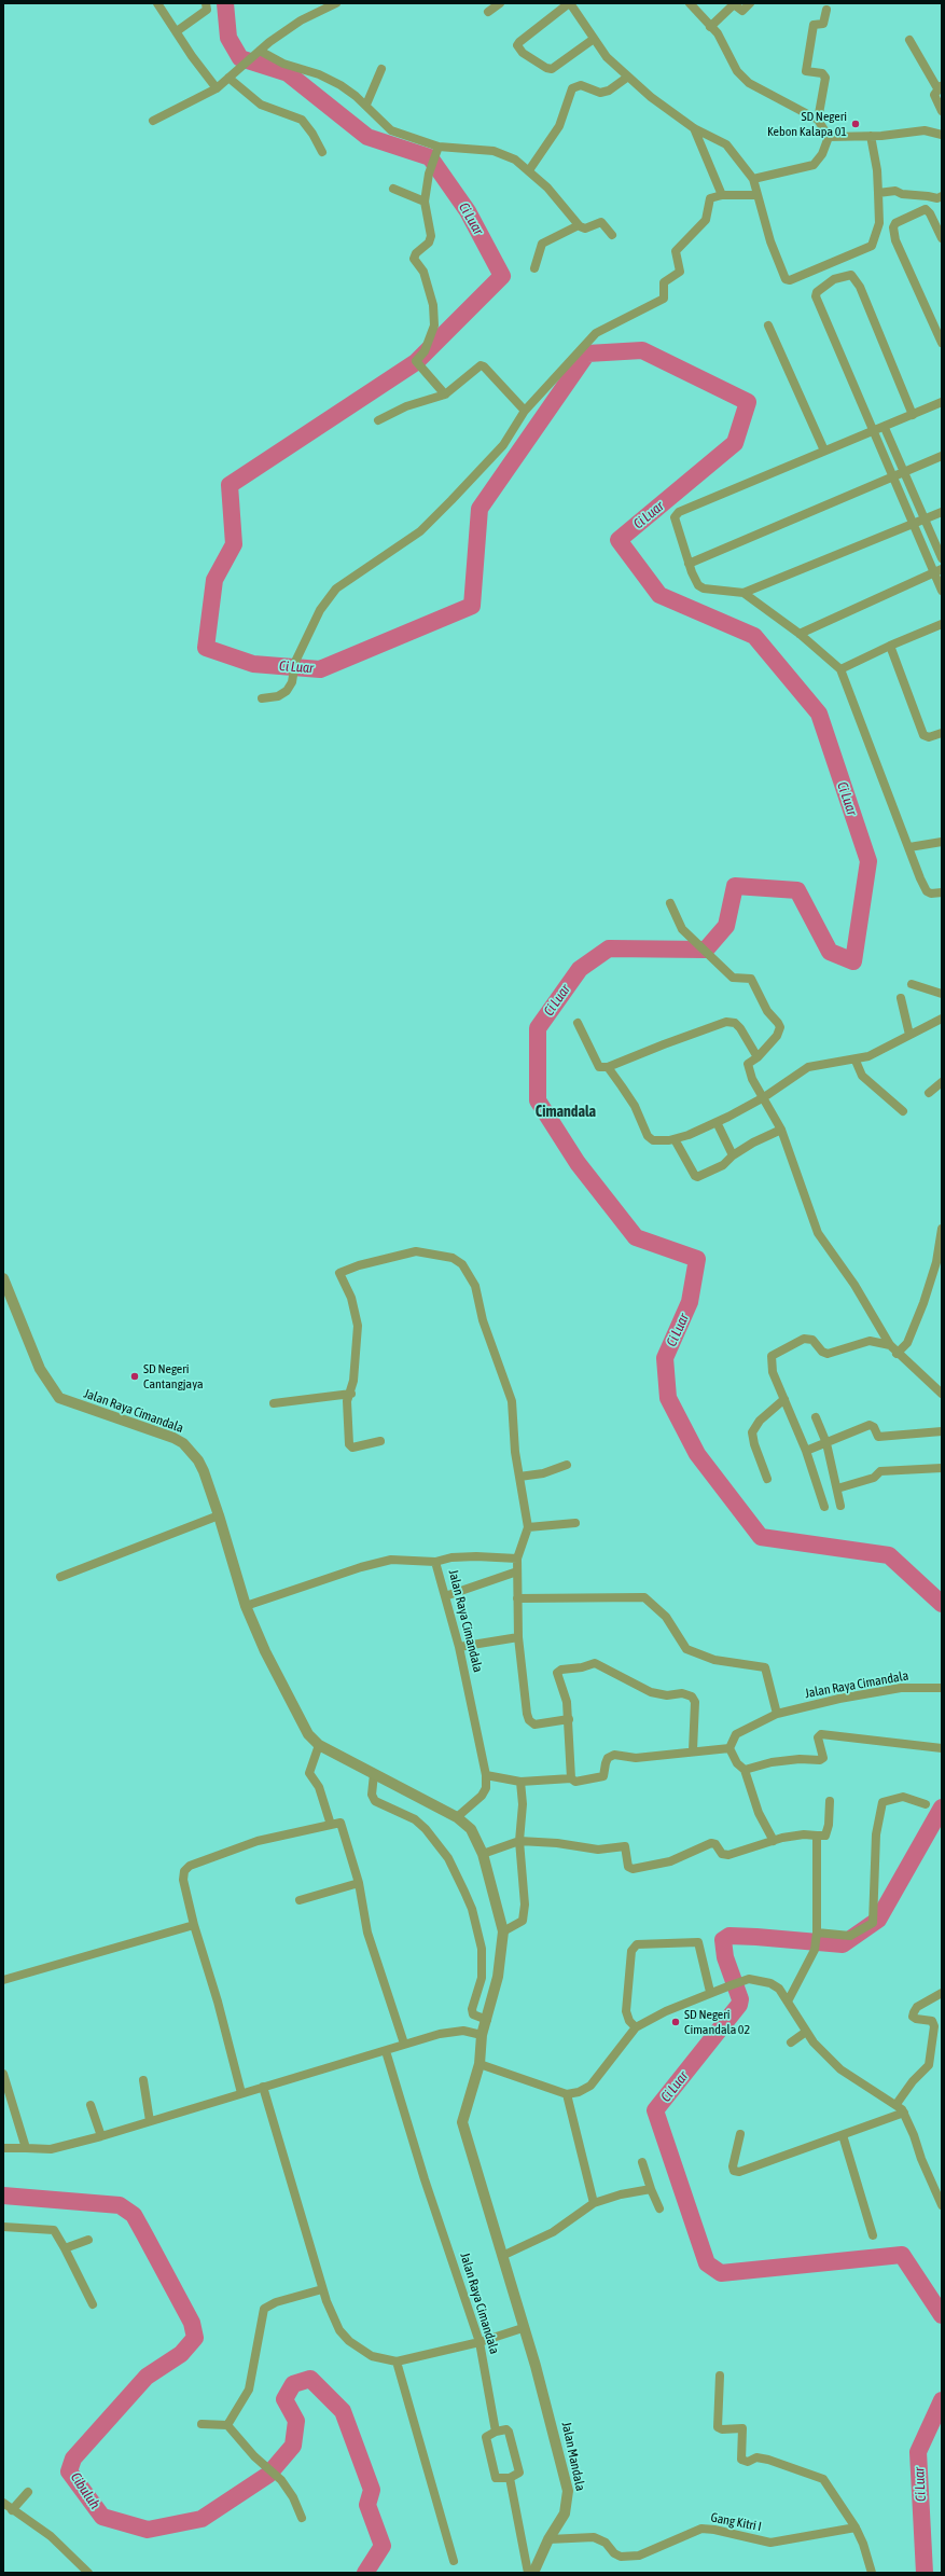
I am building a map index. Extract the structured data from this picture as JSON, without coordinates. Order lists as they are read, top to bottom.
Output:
{
  "streets": {
    "street": ["Jalan Raya Cimandala", "Jalan Mandala", "Gang Kitri I"]
  },
  "crossings": [
    ["Jalan Raya Cimandala", "Jalan Mandala"],
    ["Jalan Mandala", "Gang Kitri I"]
  ],
  "districts": ["Cimandala"],
  "water": ["Ci Luar", "Cibuluh"],
  "places": ["SD Negeri Kebon Kalapa 01", "SD Negeri Cantangjaya", "SD Negeri Cimandala 02"]
}
